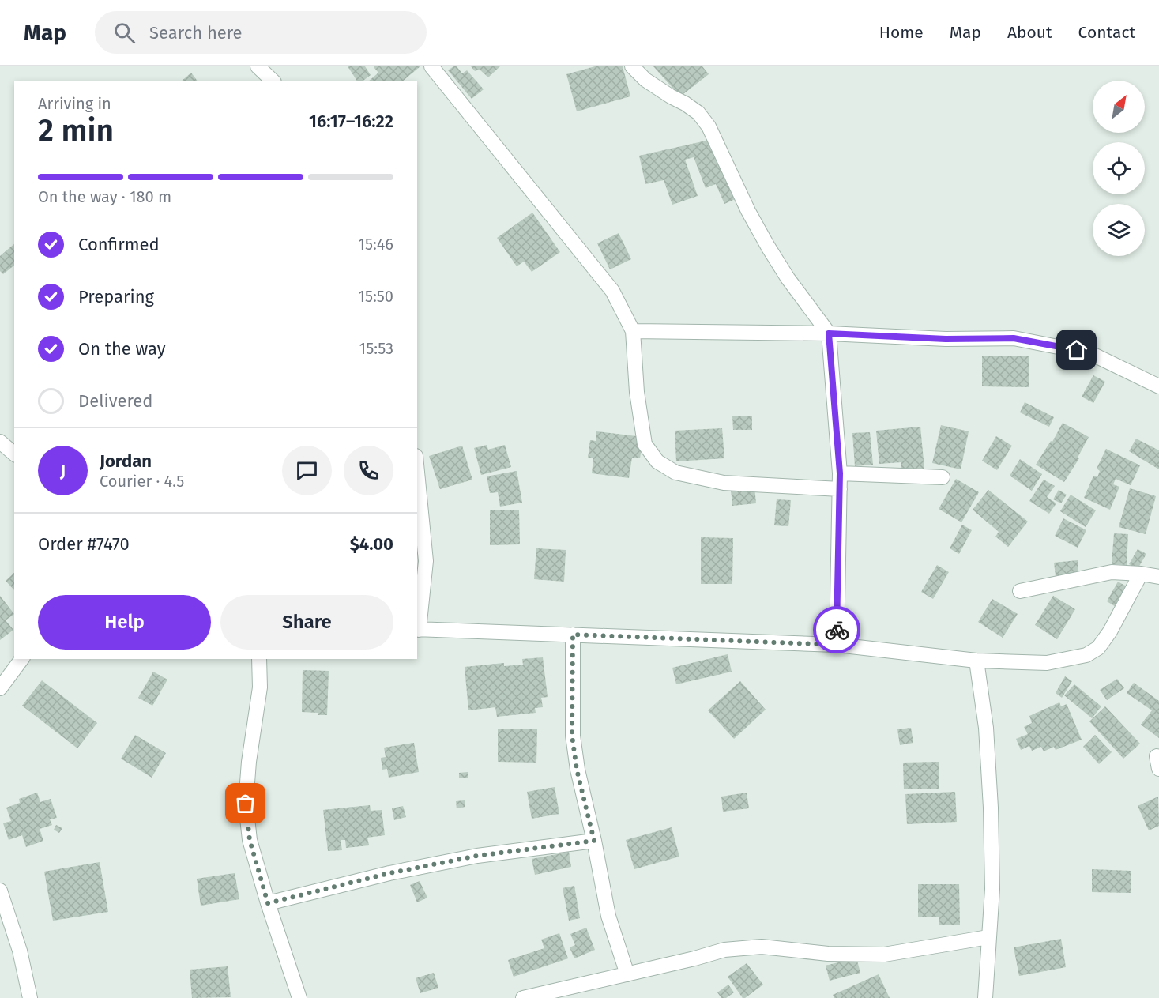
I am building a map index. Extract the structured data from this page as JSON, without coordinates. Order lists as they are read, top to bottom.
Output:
{
  "north": "top right",
  "page": {
    "header": "Map",
    "search": "Search here",
    "nav": [
      "Home",
      "Map",
      "About",
      "Contact"
    ],
    "heading": ["2 min", "Arriving in", "16:17–16:22"],
    "panel": [
      "Jordan",
      "Courier · 4.5",
      "Order #7470",
      "$4.00"
    ],
    "bar": "On the way · 180 m",
    "list": [
      ["Confirmed", "15:46"],
      ["Preparing", "15:50"],
      ["On the way", "15:53"],
      "Delivered"
    ],
    "round": "J",
    "buttons": ["Help", "Share"]
  }
}
